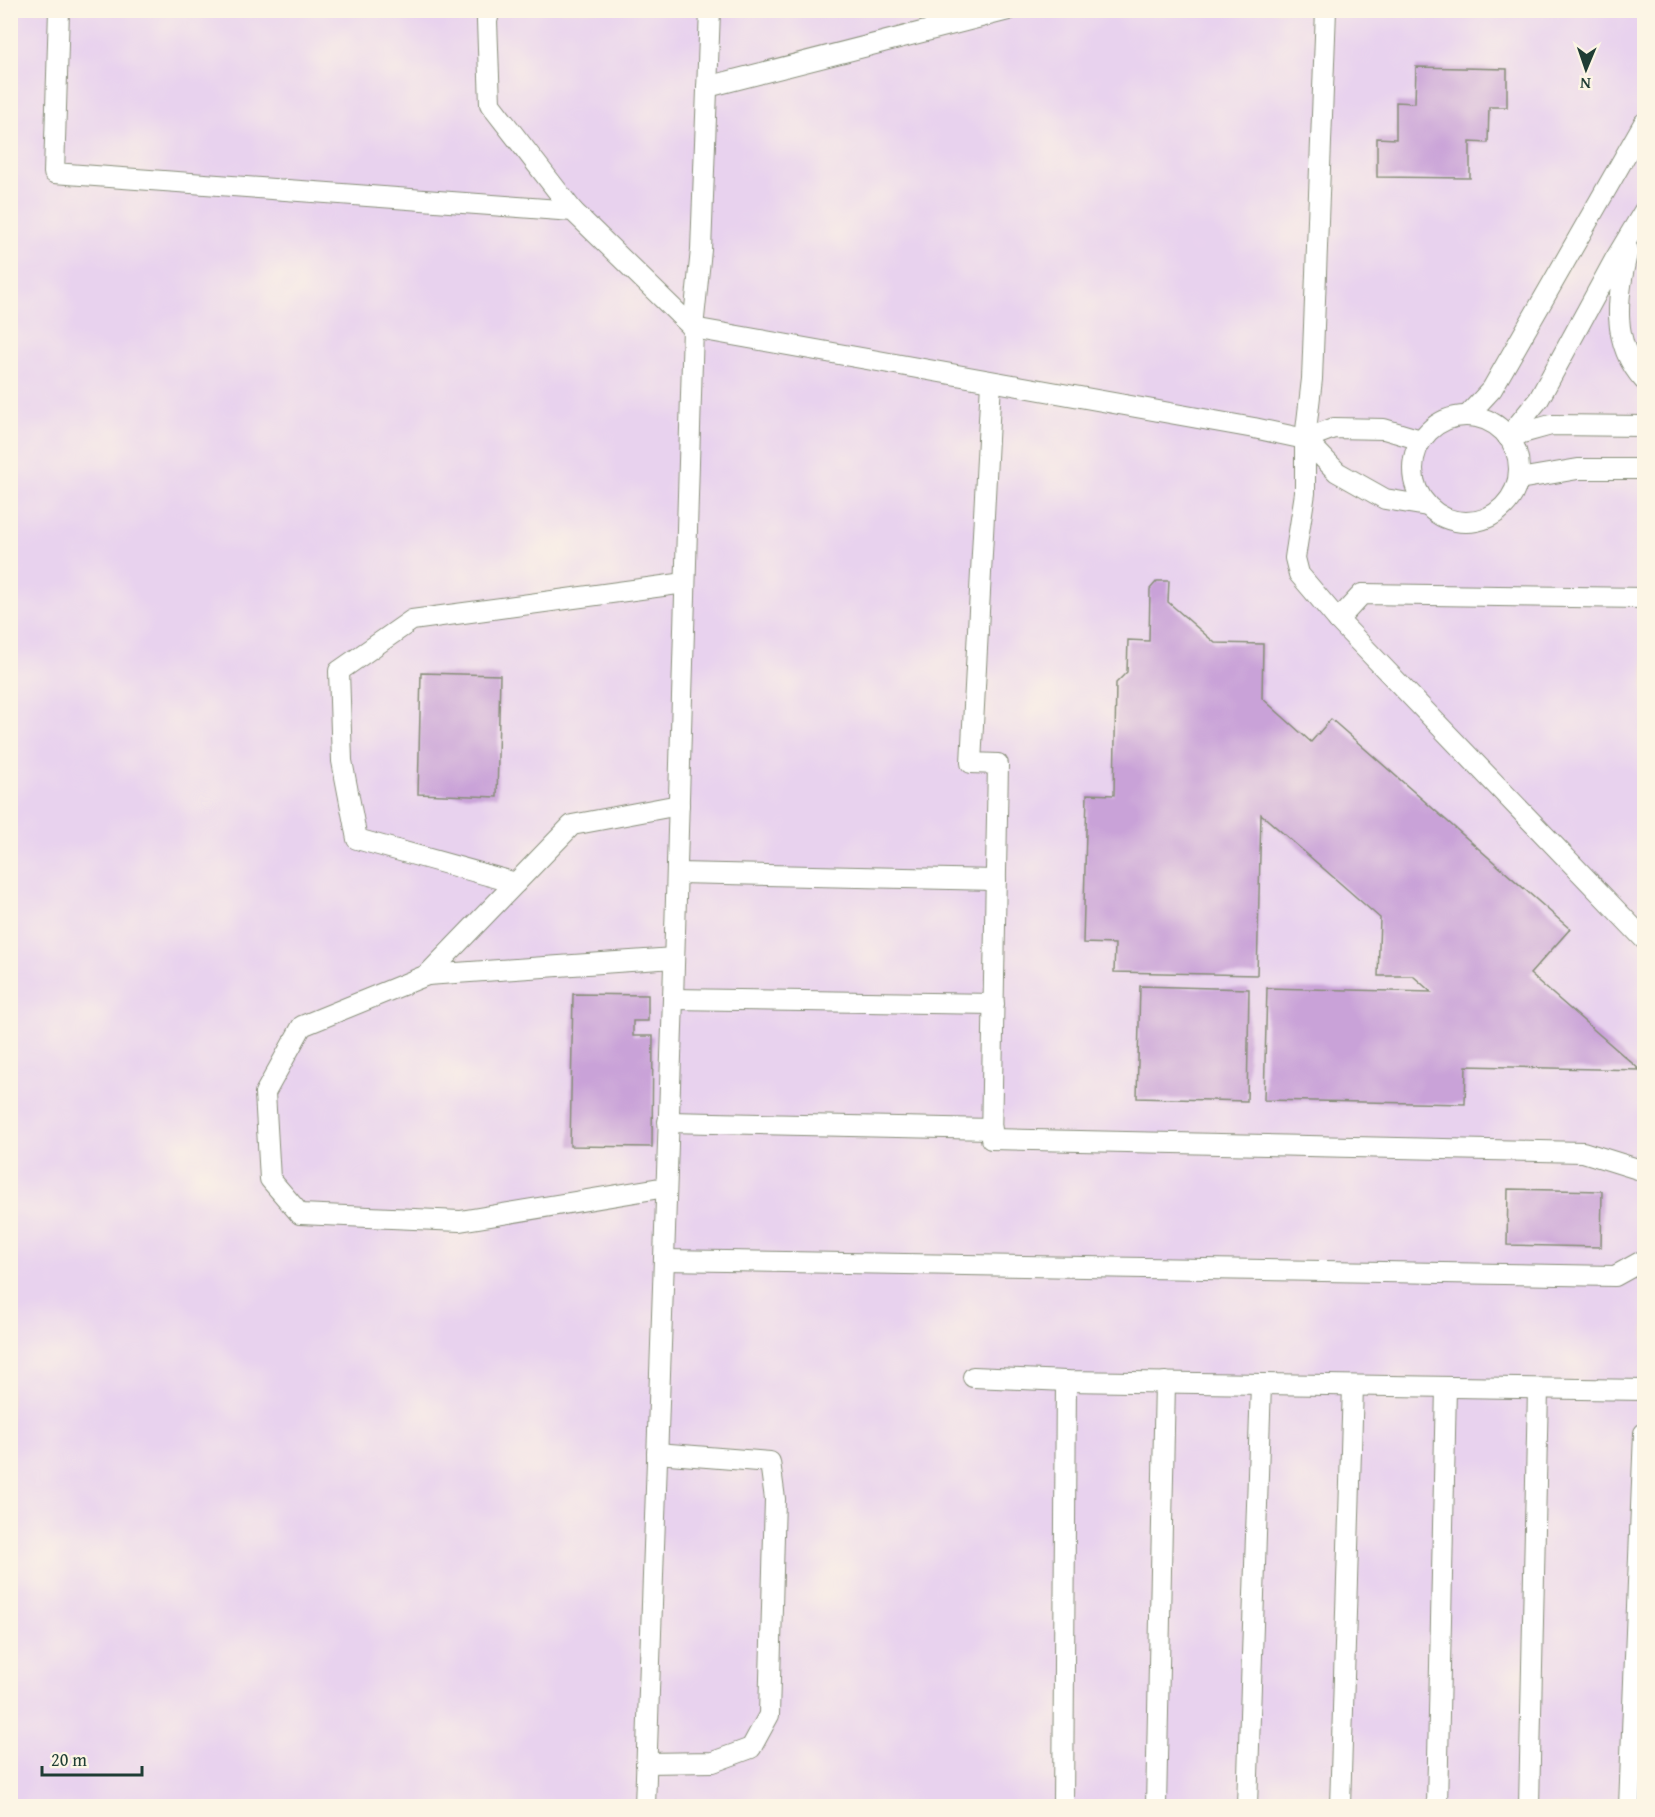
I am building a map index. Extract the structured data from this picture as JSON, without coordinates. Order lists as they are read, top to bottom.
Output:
{
  "scale_bar": "20 m",
  "north": "bottom"
}
